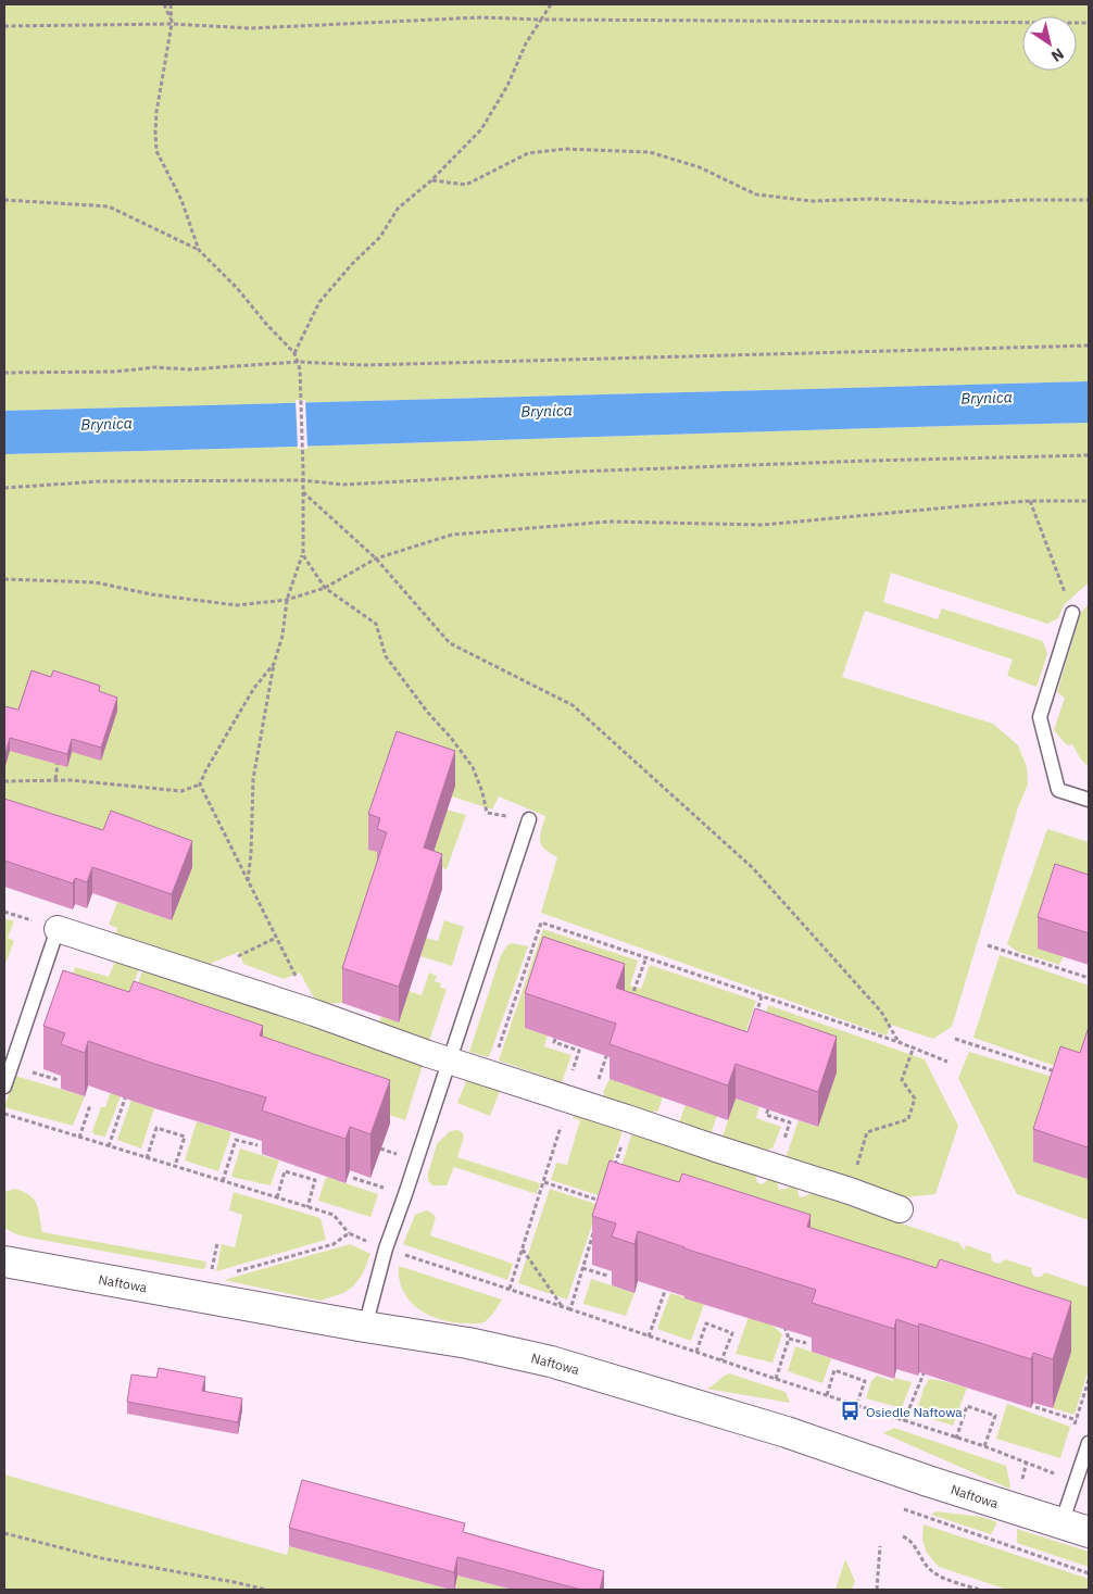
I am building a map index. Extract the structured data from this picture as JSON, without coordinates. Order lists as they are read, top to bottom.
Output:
{
  "streets": {
    "street": ["Naftowa"]
  },
  "water": ["Brynica"],
  "places": {
    "bus stop": ["Osiedle Naftowa"]
  },
  "north": "bottom right"
}
